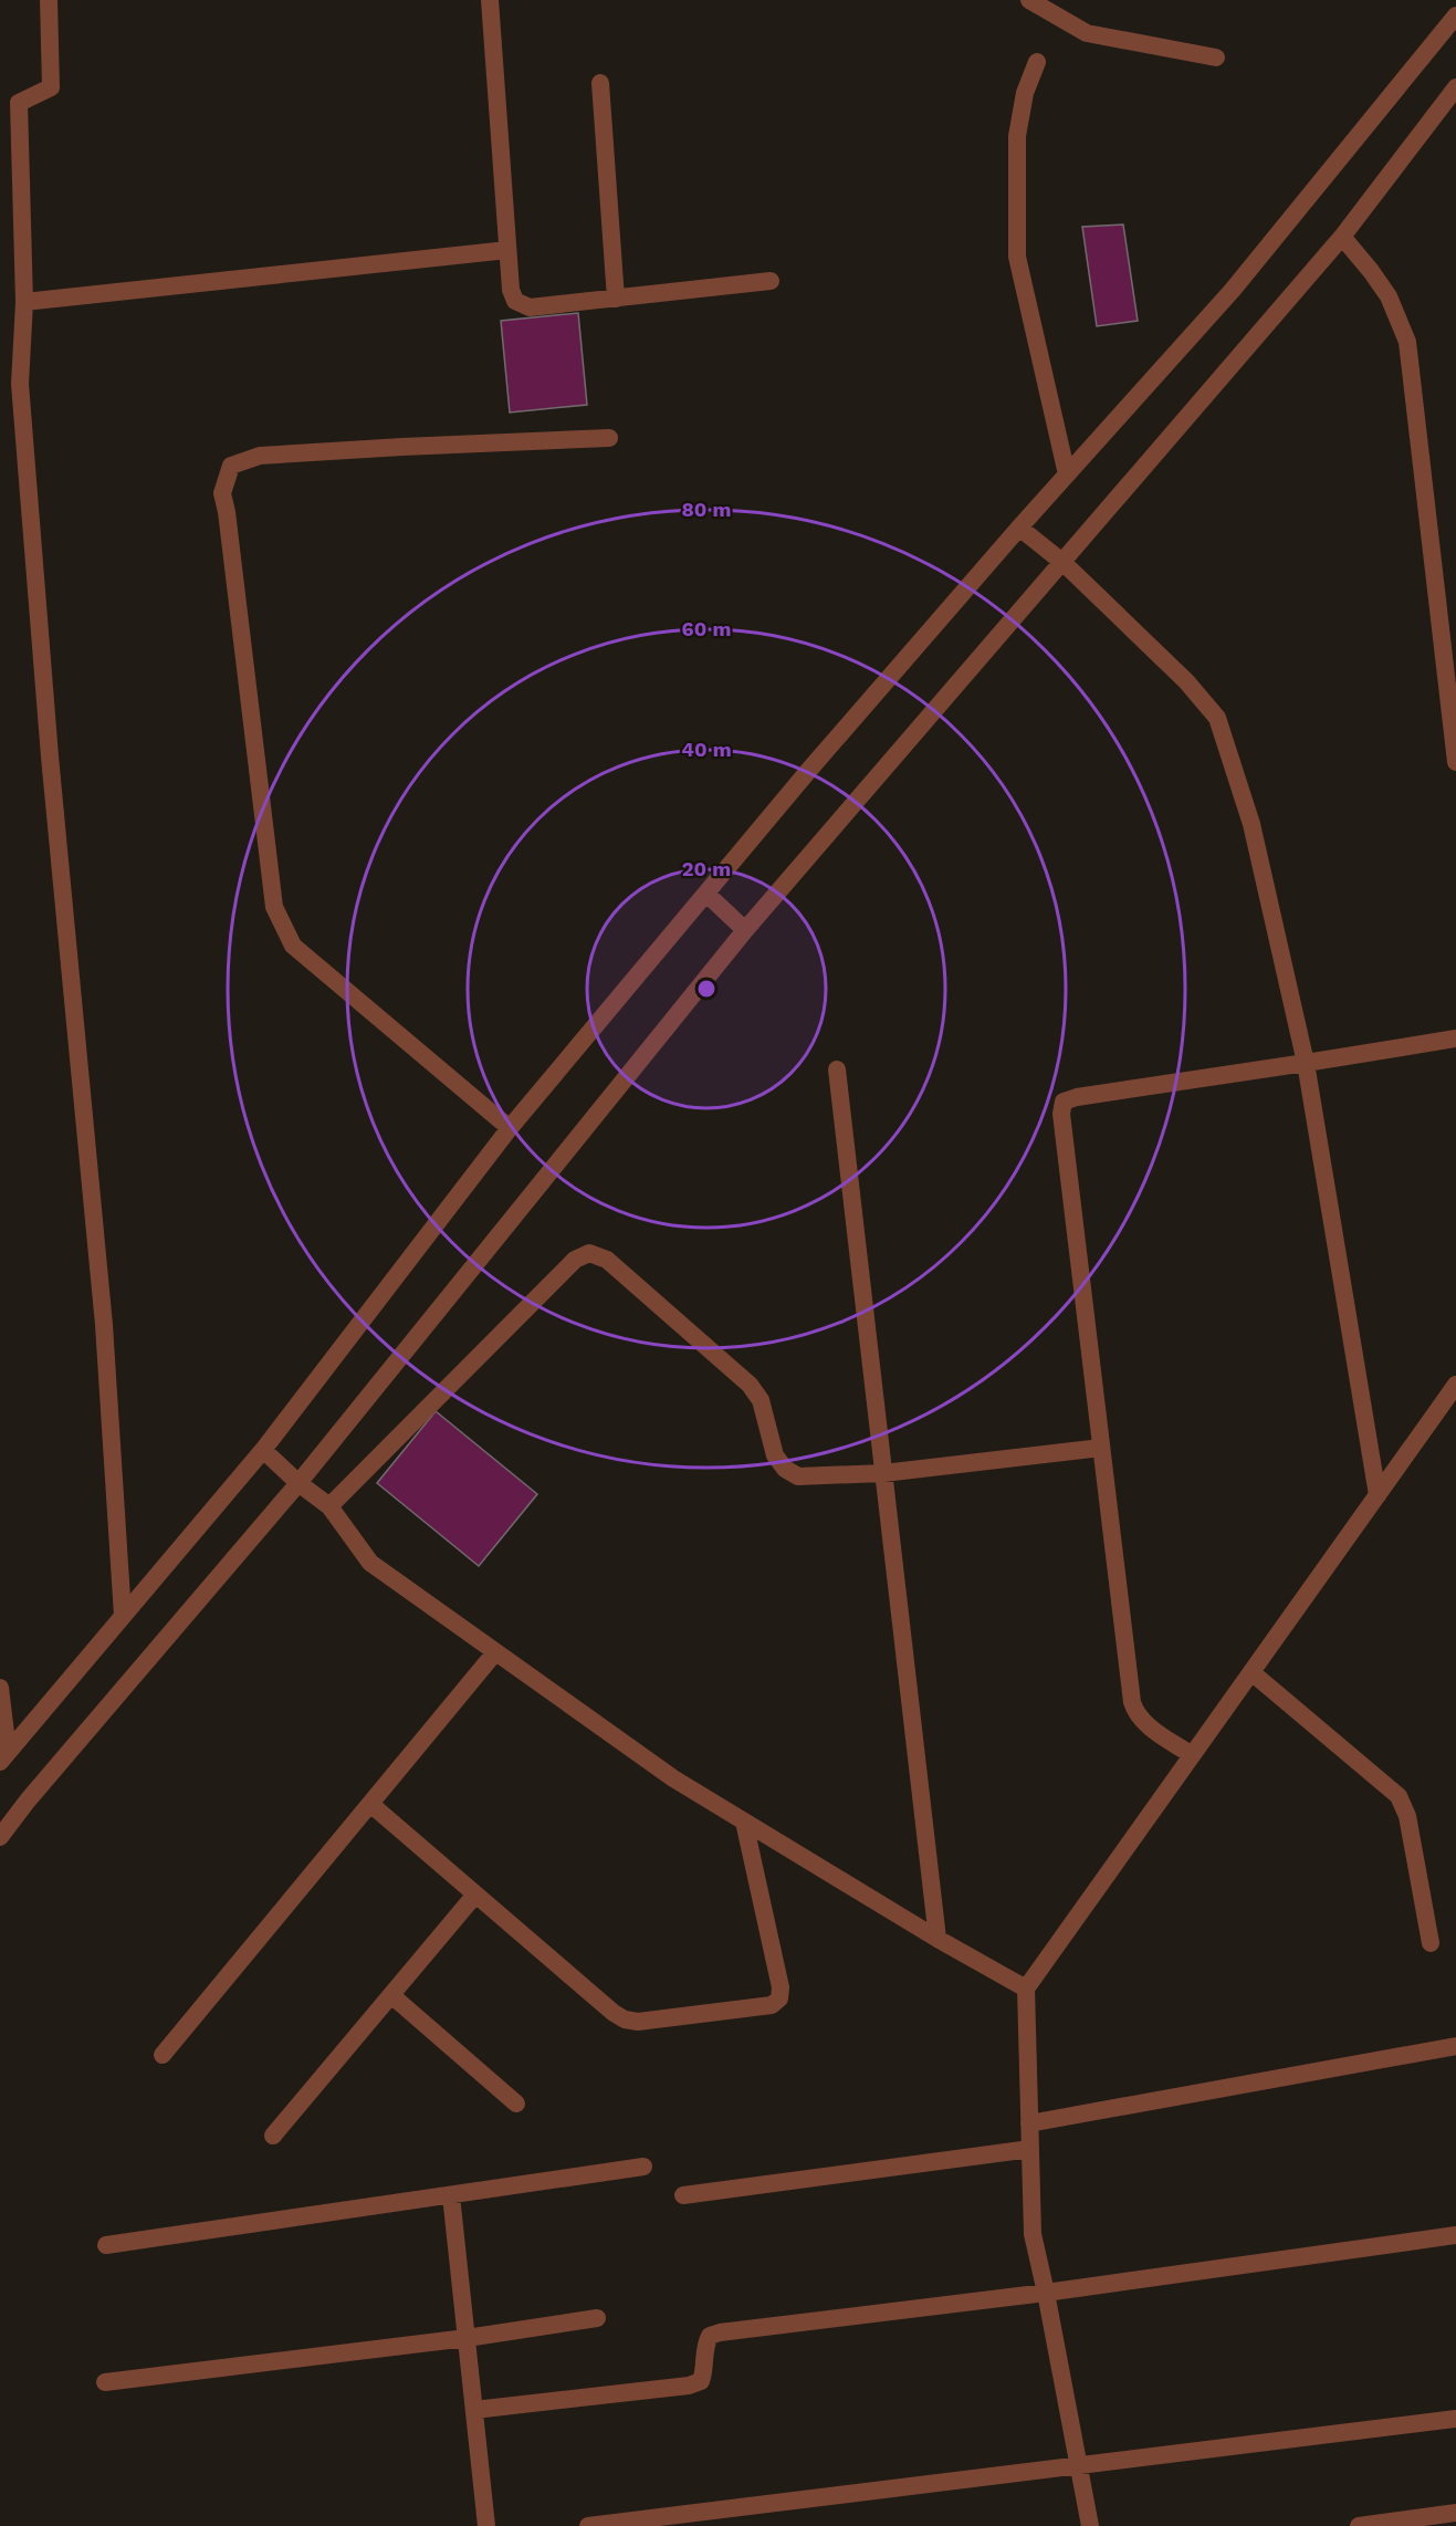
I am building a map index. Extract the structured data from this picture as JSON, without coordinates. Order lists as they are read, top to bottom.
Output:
{
  "rings": [
    "80 m",
    "60 m",
    "40 m",
    "20 m"
  ]
}
